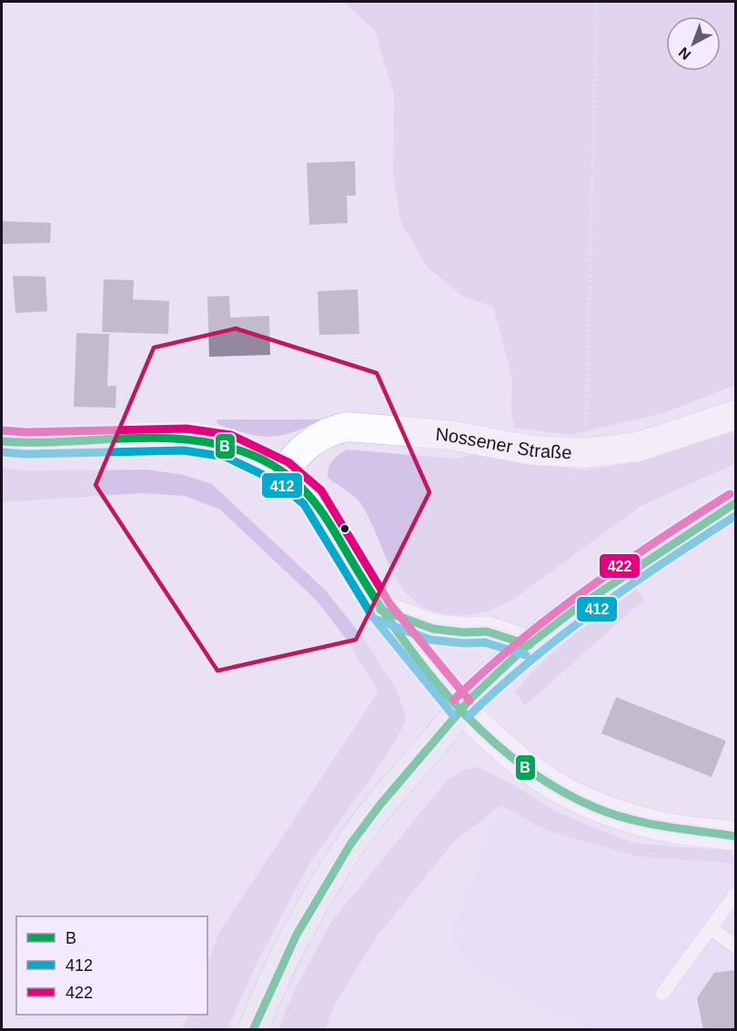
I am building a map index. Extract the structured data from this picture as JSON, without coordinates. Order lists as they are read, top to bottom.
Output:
{
  "streets": {
    "street": ["Nossener Straße"]
  },
  "lines": ["transit line 422", "transit line B", "transit line 412"],
  "legend": ["B", "412", "422"],
  "north": "bottom left"
}
